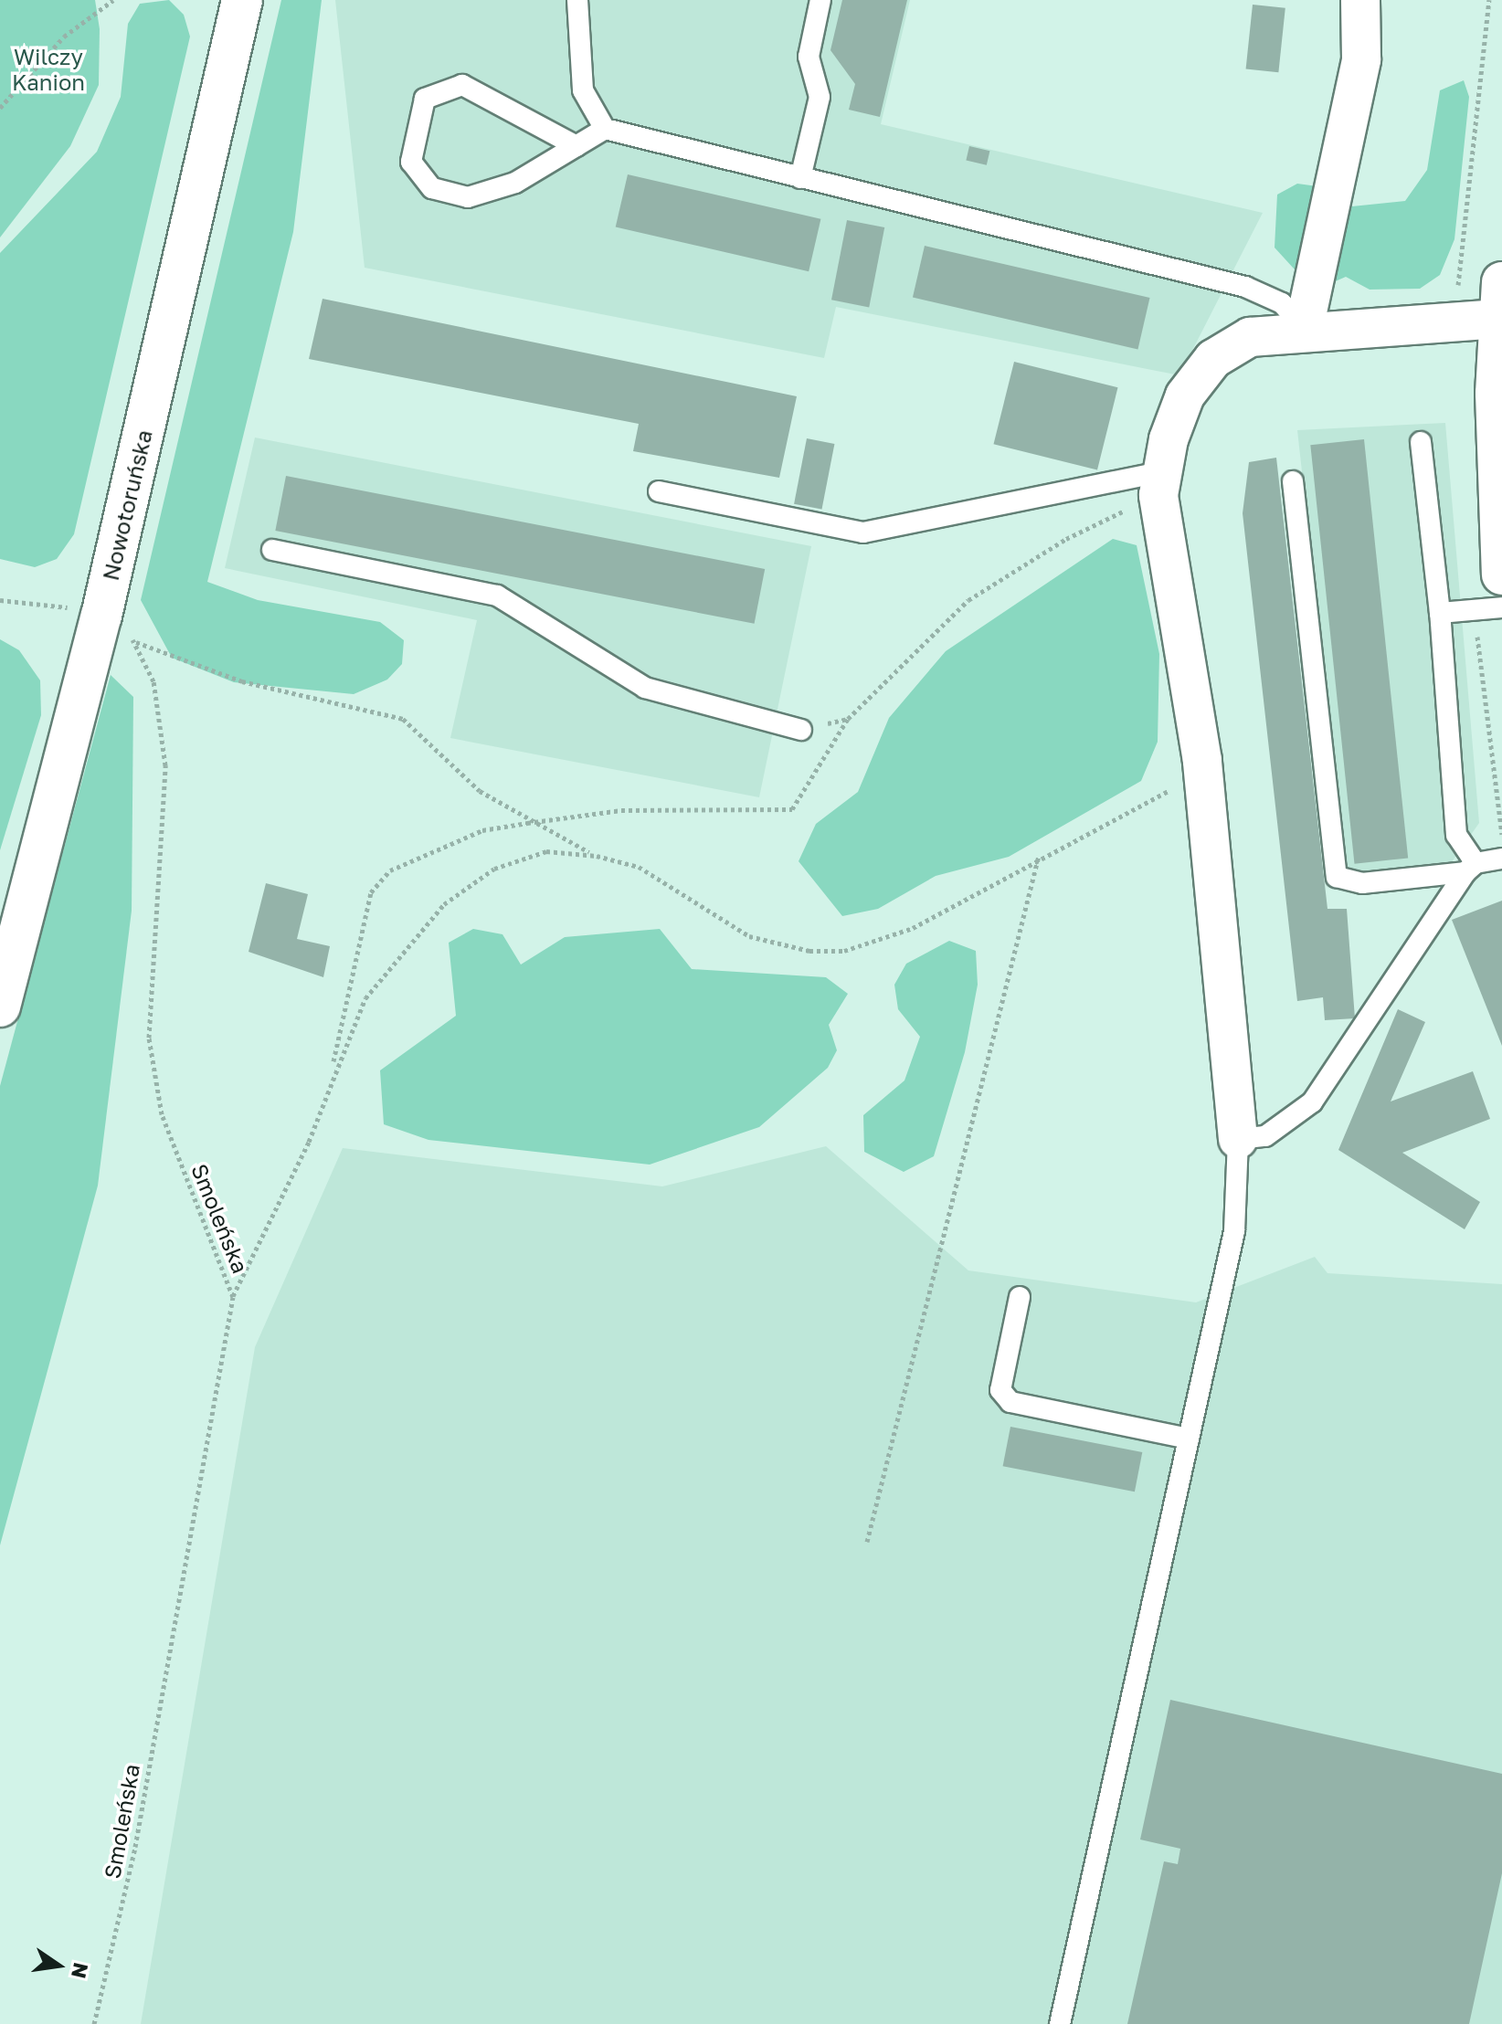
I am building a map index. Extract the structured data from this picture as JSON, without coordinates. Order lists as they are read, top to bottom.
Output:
{
  "streets": {
    "main road": ["Nowotoruńska"],
    "path": ["Smoleńska"]
  },
  "crossings": [
    ["Nowotoruńska", "Smoleńska"]
  ],
  "parks": ["Wilczy Kanion"],
  "north": "right"
}
